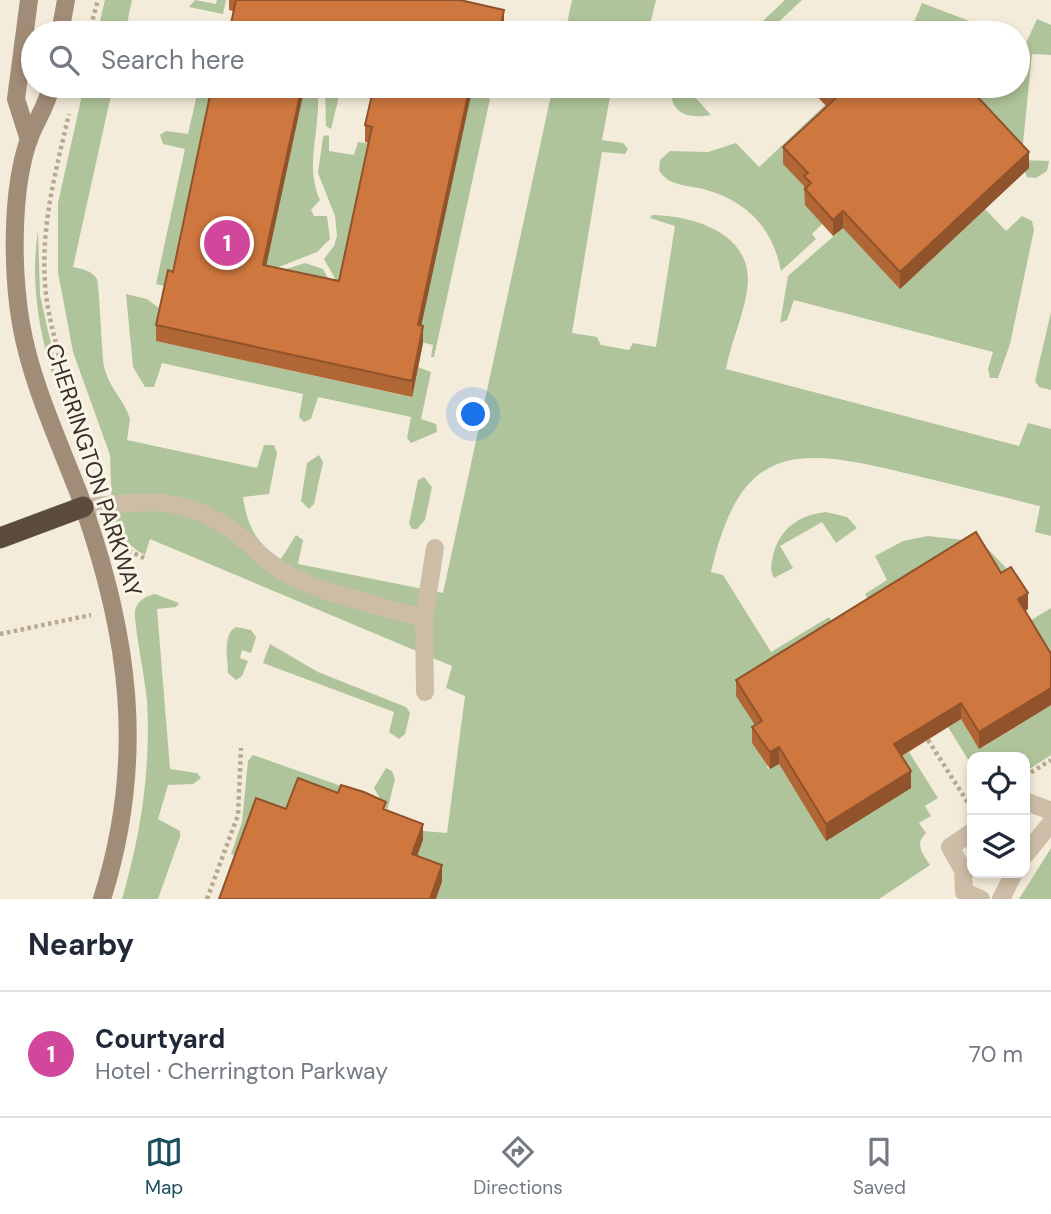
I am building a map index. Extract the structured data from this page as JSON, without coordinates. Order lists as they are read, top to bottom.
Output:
{
  "streets": {
    "main road": ["CHERRINGTON PARKWAY"]
  },
  "page": {
    "search": "Search here",
    "pins": "1",
    "heading": "Nearby",
    "list": [
      {
        "mark": "1",
        "name": "Courtyard",
        "note": "Hotel · Cherrington Parkway",
        "value": "70 m"
      }
    ],
    "nav": ["Map", "Directions", "Saved"]
  }
}
